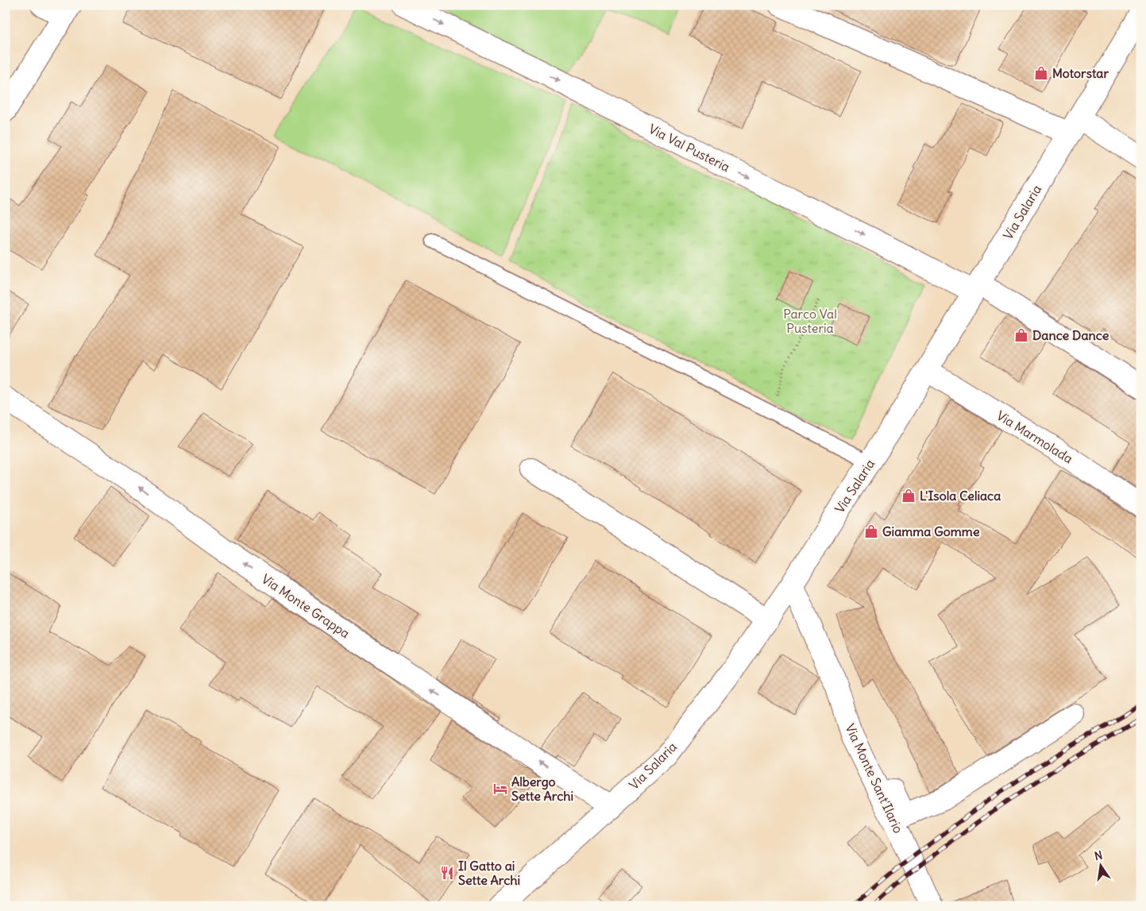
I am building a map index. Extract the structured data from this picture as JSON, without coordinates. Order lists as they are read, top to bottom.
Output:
{
  "streets": {
    "street": [
      "Via Val Pusteria",
      "Via Salaria",
      "Via Marmolada",
      "Via Monte Grappa",
      "Via Monte Sant'Ilario"
    ]
  },
  "crossings": [
    ["Via Val Pusteria", "Via Salaria"],
    ["Via Salaria", "Via Marmolada"],
    ["Via Salaria", "Via Monte Grappa"],
    ["Via Salaria", "Via Monte Sant'Ilario"]
  ],
  "one_way": ["Via Monte Grappa"],
  "parks": ["Parco Val Pusteria"],
  "places": {
    "shop": [
      "Motorstar",
      "Dance Dance",
      "L'Isola Celiaca",
      "Giamma Gomme"
    ],
    "hotel": ["Albergo Sette Archi"],
    "restaurant": ["Il Gatto ai Sette Archi"]
  },
  "north": "top"
}
